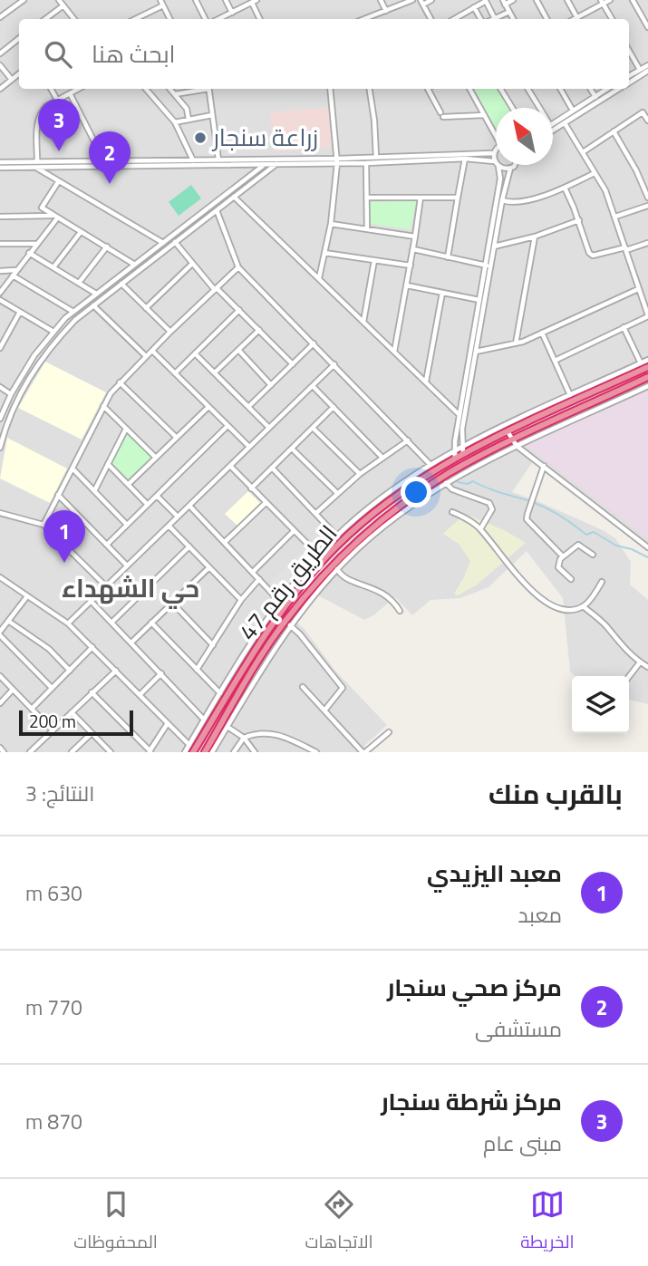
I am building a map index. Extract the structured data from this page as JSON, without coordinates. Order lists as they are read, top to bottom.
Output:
{
  "streets": {
    "highway": ["الطريق رقم 47"]
  },
  "districts": ["حي الشهداء"],
  "places": ["زراعة سنجار"],
  "scale_bar": "200 m",
  "north": "top left",
  "page": {
    "search": "ابحث هنا",
    "pins": ["3", "2", "1"],
    "scale": "200 m",
    "heading": ["بالقرب منك", "النتائج: 3"],
    "list": [
      {
        "mark": "1",
        "name": "معبد اليزيدي",
        "note": "معبد",
        "value": "630 m"
      },
      {
        "mark": "2",
        "name": "مركز صحي سنجار",
        "note": "مستشفى",
        "value": "770 m"
      },
      {
        "mark": "3",
        "name": "مركز شرطة سنجار",
        "note": "مبنى عام",
        "value": "870 m"
      }
    ],
    "nav": ["الخريطة", "الاتجاهات", "المحفوظات"]
  }
}
